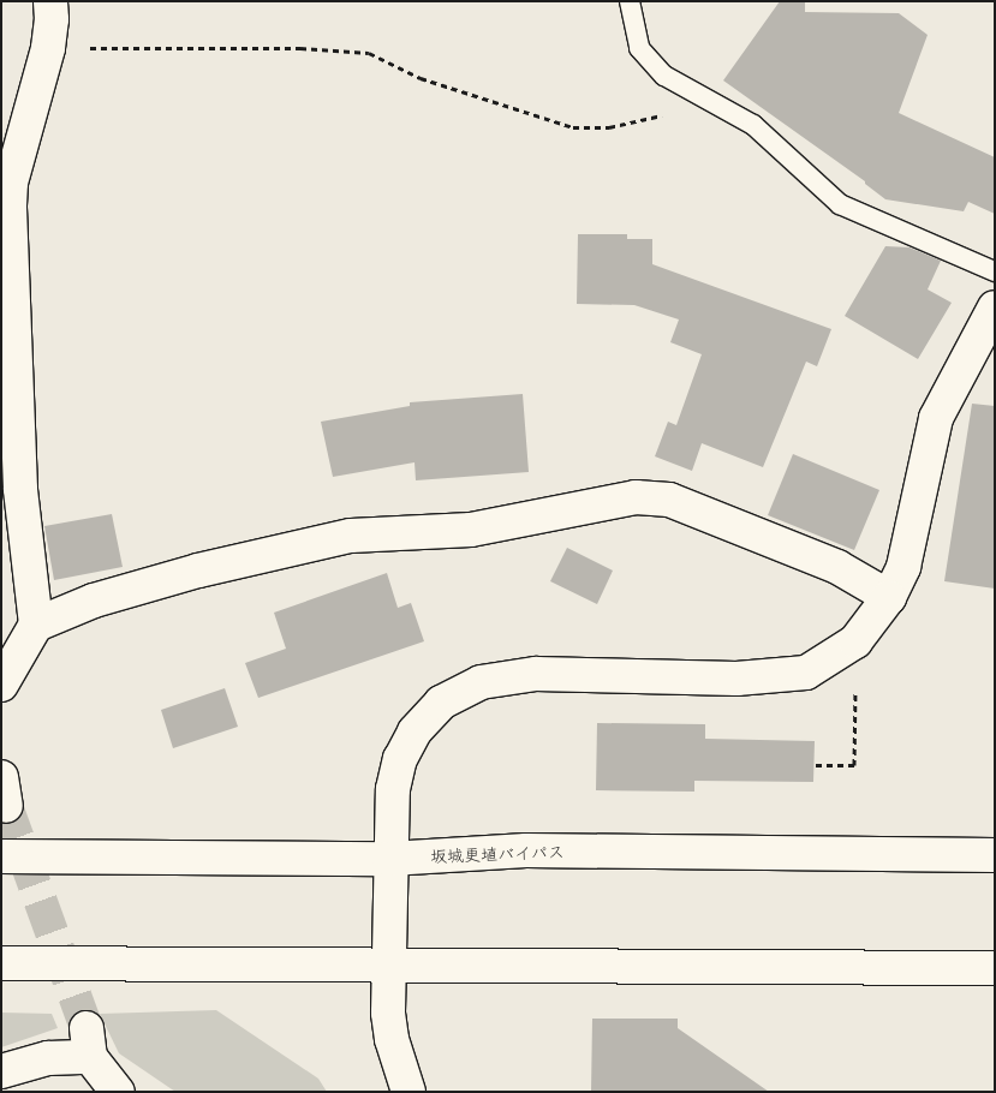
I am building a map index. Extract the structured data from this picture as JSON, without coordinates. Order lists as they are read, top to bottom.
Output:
{
  "streets": {
    "main road": ["坂城更埴バイパス"]
  }
}
